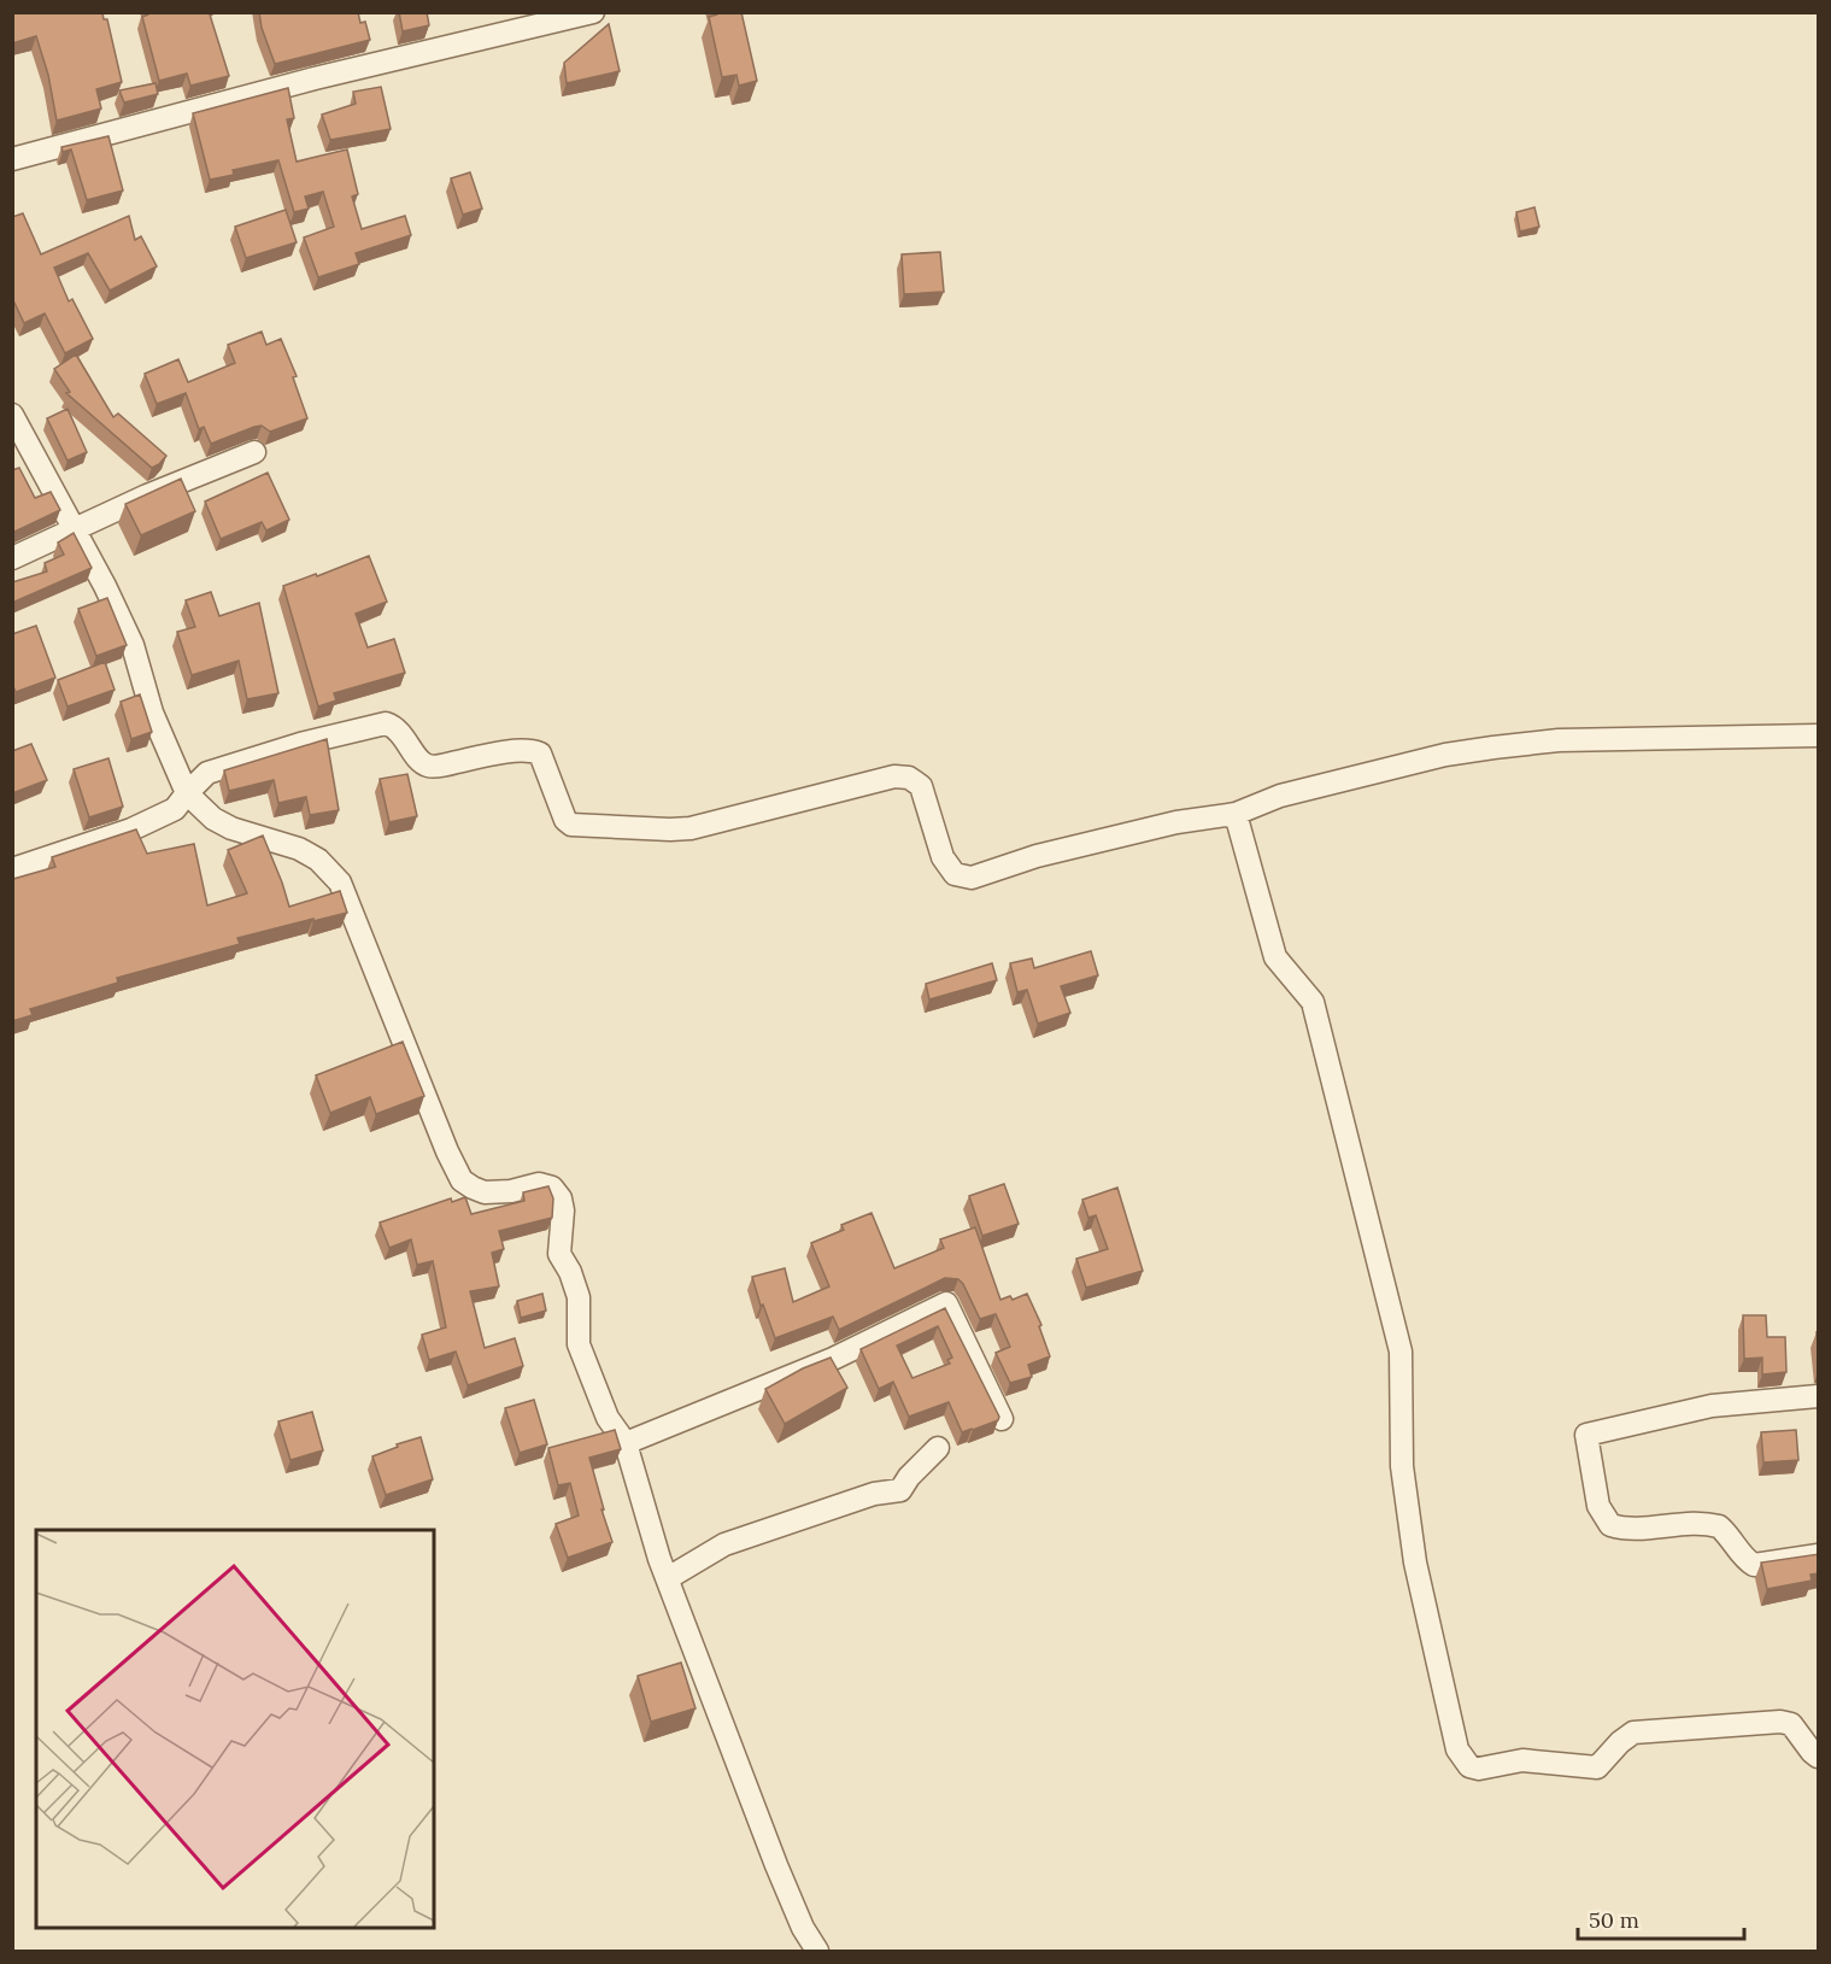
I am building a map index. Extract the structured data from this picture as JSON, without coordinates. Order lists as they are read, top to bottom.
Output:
{
  "scale_bar": "50 m"
}
